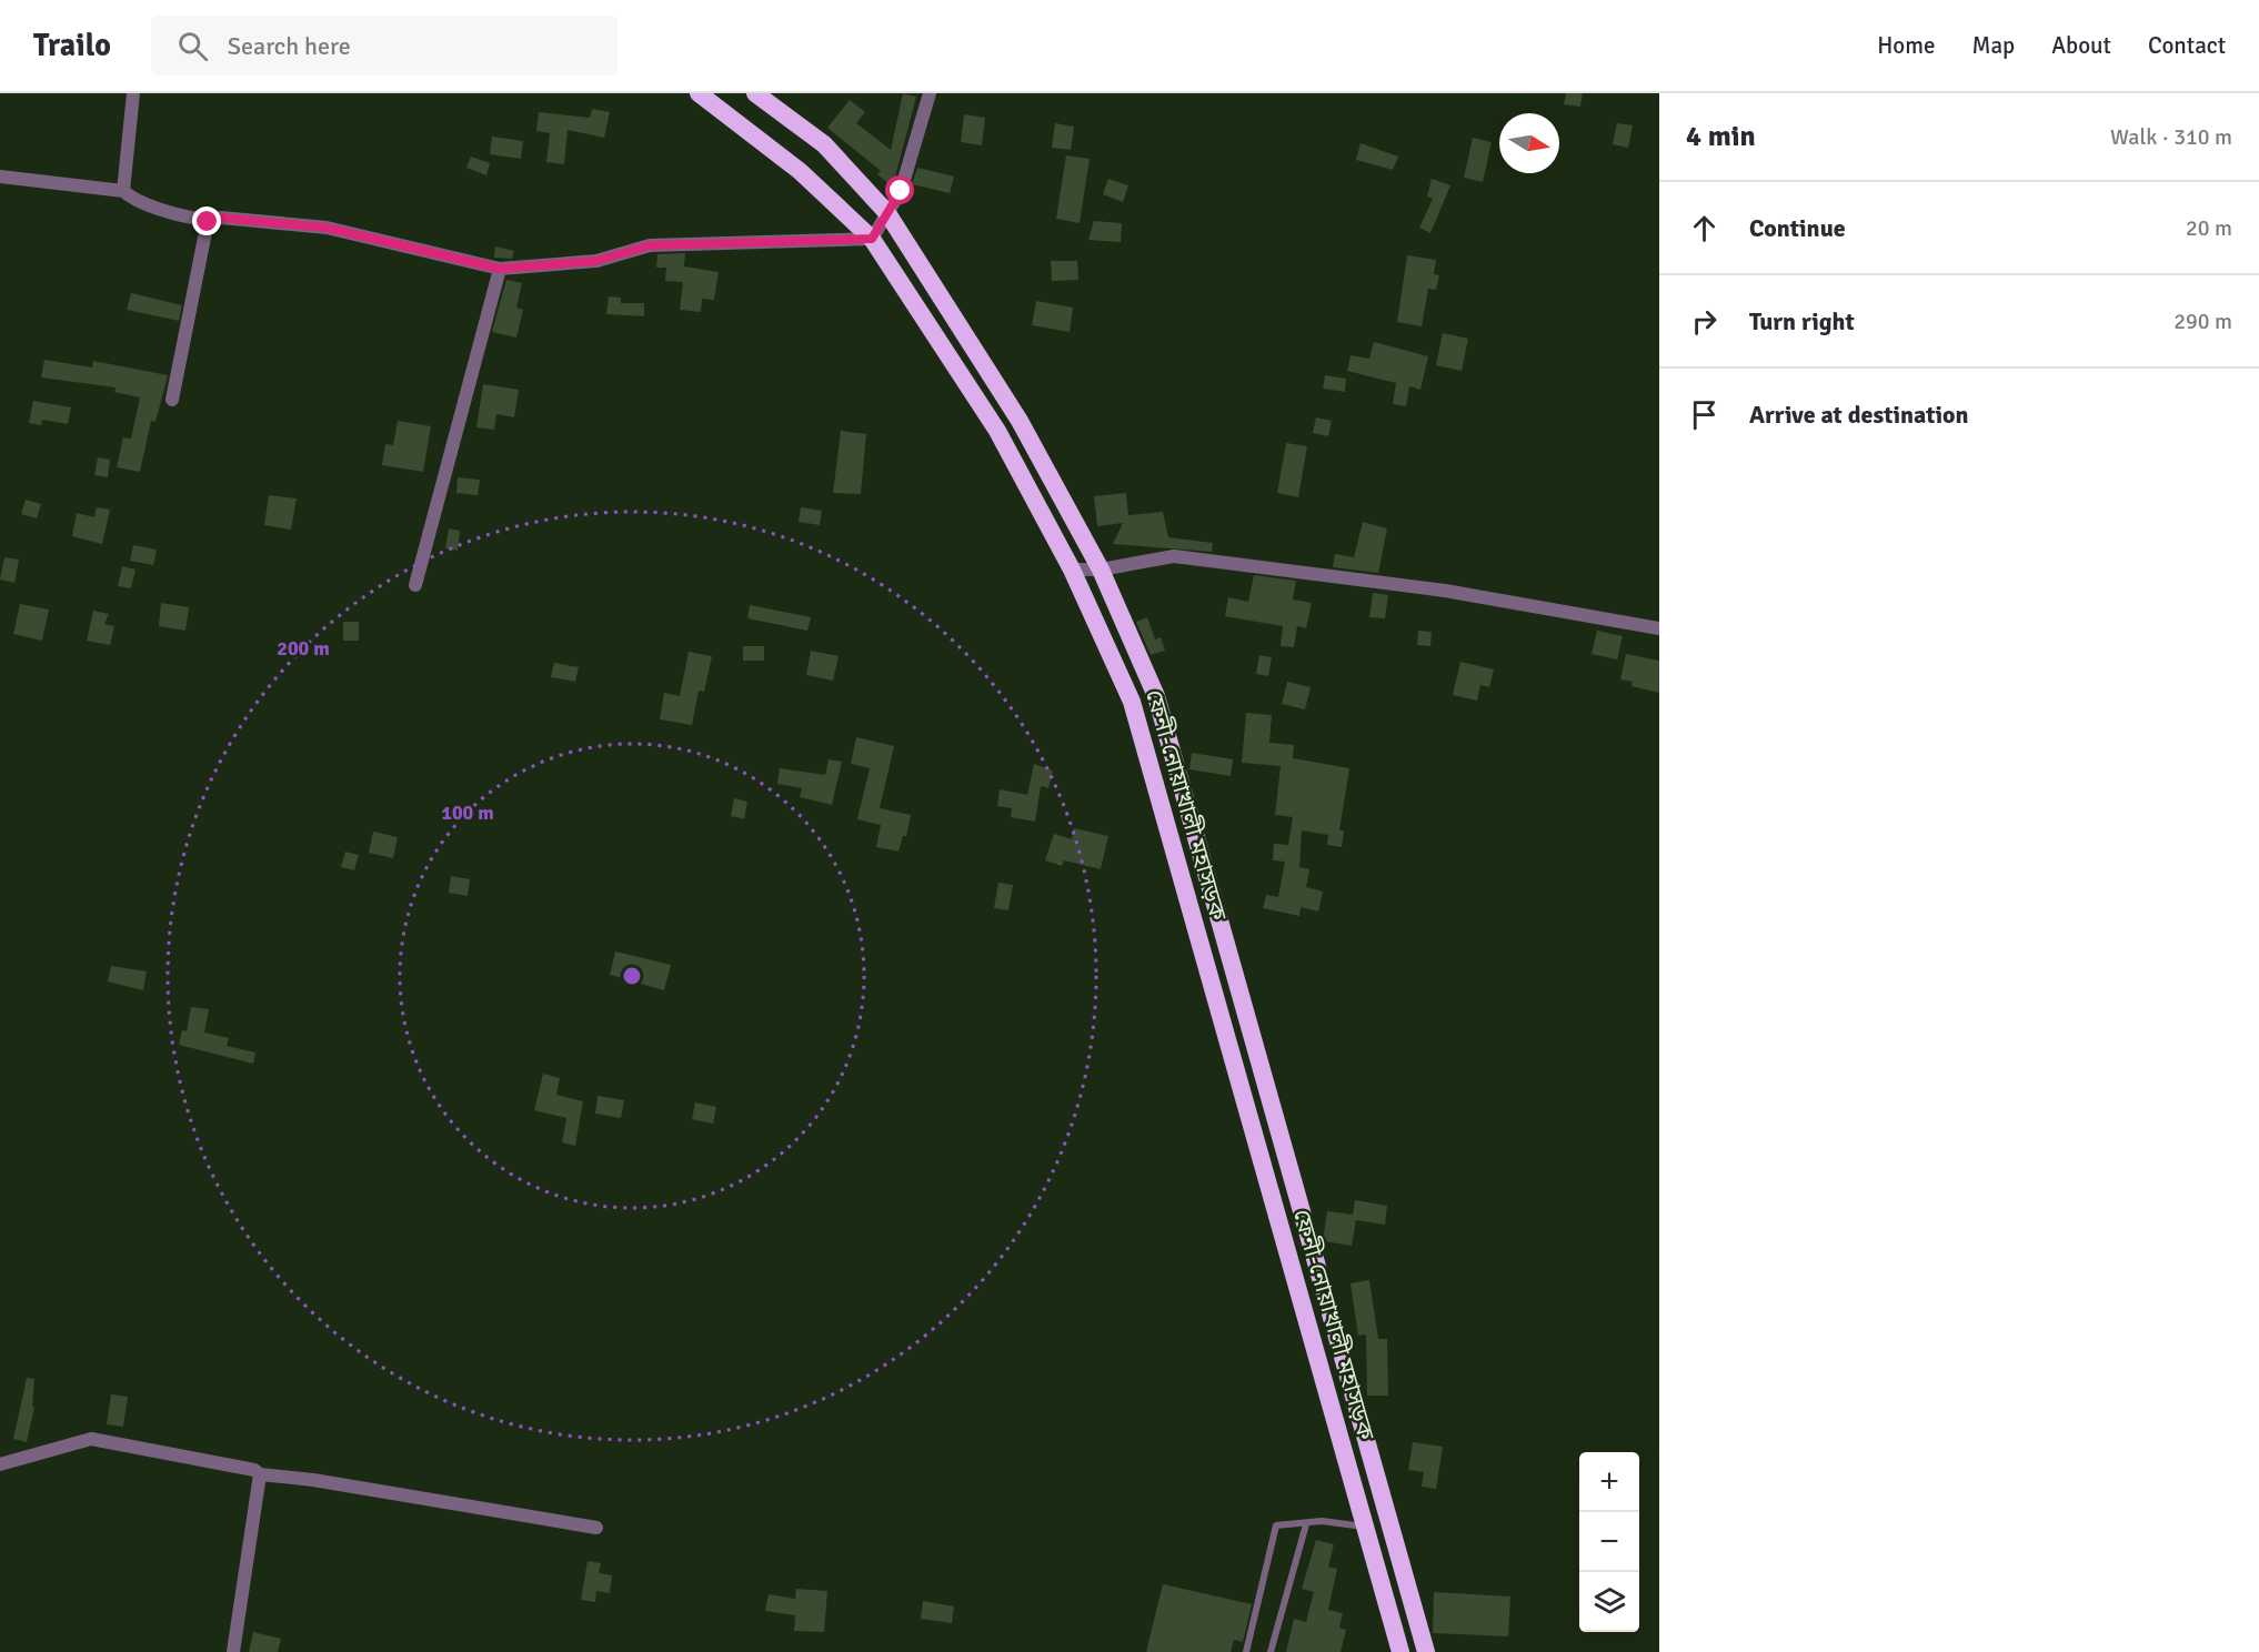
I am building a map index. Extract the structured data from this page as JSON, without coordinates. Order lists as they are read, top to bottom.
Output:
{
  "streets": {
    "highway": ["ফেনী-নোয়াখালী মহাসড়ক"]
  },
  "north": "right",
  "page": {
    "header": "Trailo",
    "search": "Search here",
    "nav": [
      "Home",
      "Map",
      "About",
      "Contact"
    ],
    "heading": ["4 min", "Walk · 310 m"],
    "list": [
      ["Continue", "20 m"],
      ["Turn right", "290 m"],
      "Arrive at destination"
    ],
    "map_buttons": ["+", "−"]
  },
  "rings": ["200 m", "100 m"]
}
